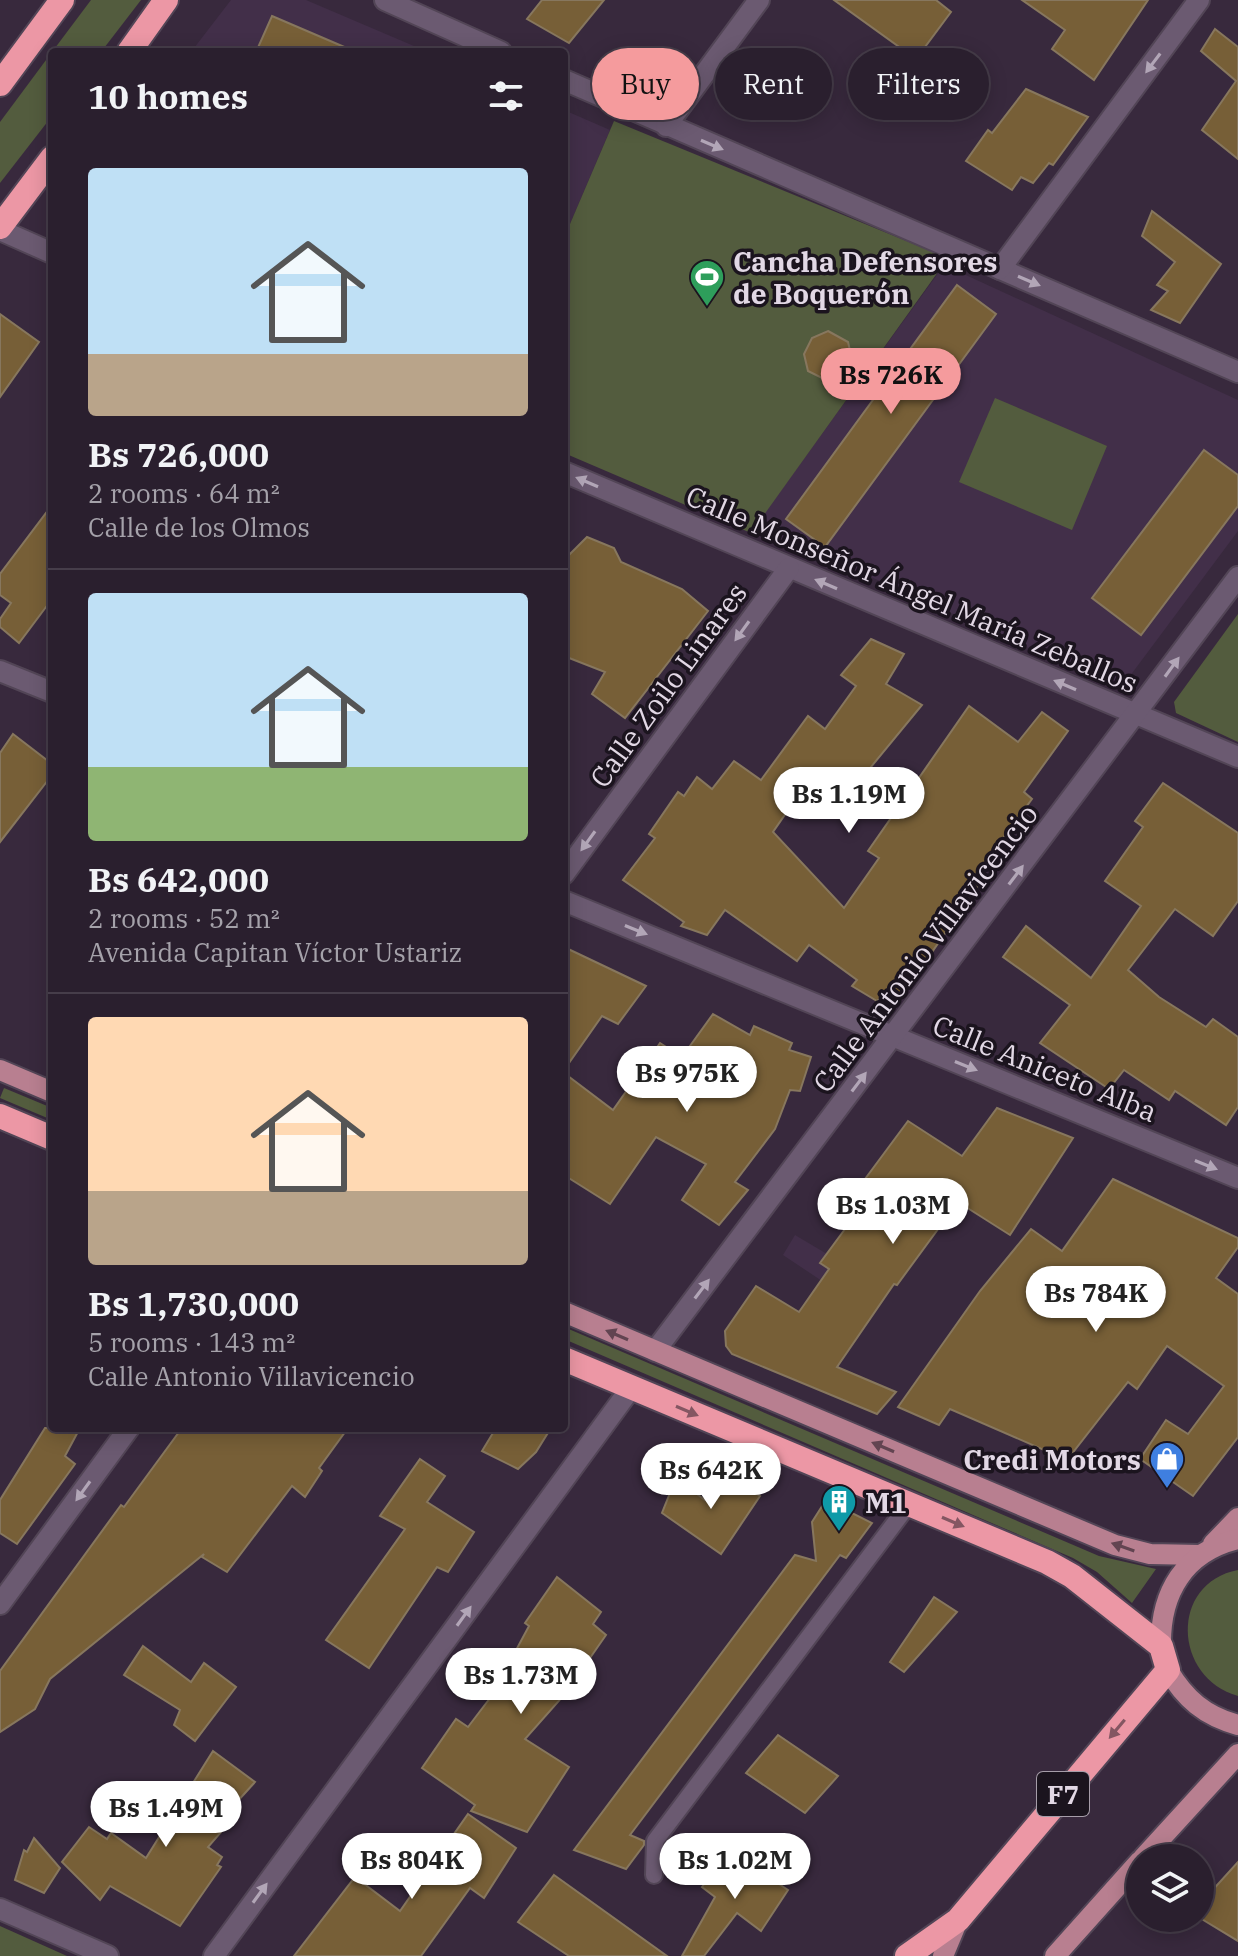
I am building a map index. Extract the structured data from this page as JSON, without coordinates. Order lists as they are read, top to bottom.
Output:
{
  "streets": {
    "highway": ["F7"],
    "street": [
      "Calle Monseñor Ángel María Zeballos",
      "Calle Zoilo Linares",
      "Calle Antonio Villavicencio",
      "Calle Aniceto Alba"
    ]
  },
  "crossings": [
    ["Calle Monseñor Ángel María Zeballos", "Calle Zoilo Linares"],
    ["Calle Monseñor Ángel María Zeballos", "Calle Antonio Villavicencio"],
    ["Calle Antonio Villavicencio", "Calle Aniceto Alba"]
  ],
  "one_way": [
    "Calle Monseñor Ángel María Zeballos",
    "Calle Zoilo Linares",
    "Calle Antonio Villavicencio",
    "Calle Aniceto Alba"
  ],
  "places": {
    "sports": ["Cancha Defensores de Boquerón"],
    "shop": ["Credi Motors"],
    "building": ["M1"]
  },
  "page": {
    "chip": ["Buy", "Rent", "Filters"],
    "heading": "10 homes",
    "list": [
      {
        "name": "Bs 726,000",
        "note": "2 rooms · 64 m² · Calle de los Olmos"
      },
      {
        "name": "Bs 642,000",
        "note": "2 rooms · 52 m² · Avenida Capitan Víctor Ustariz"
      },
      {
        "name": "Bs 1,730,000",
        "note": "5 rooms · 143 m² · Calle Antonio Villavicencio"
      }
    ],
    "price": [
      "Bs 726K",
      "Bs 1.19M",
      "Bs 975K",
      "Bs 1.03M",
      "Bs 784K",
      "Bs 642K",
      "Bs 1.73M",
      "Bs 1.49M",
      "Bs 804K",
      "Bs 1.02M"
    ]
  }
}
